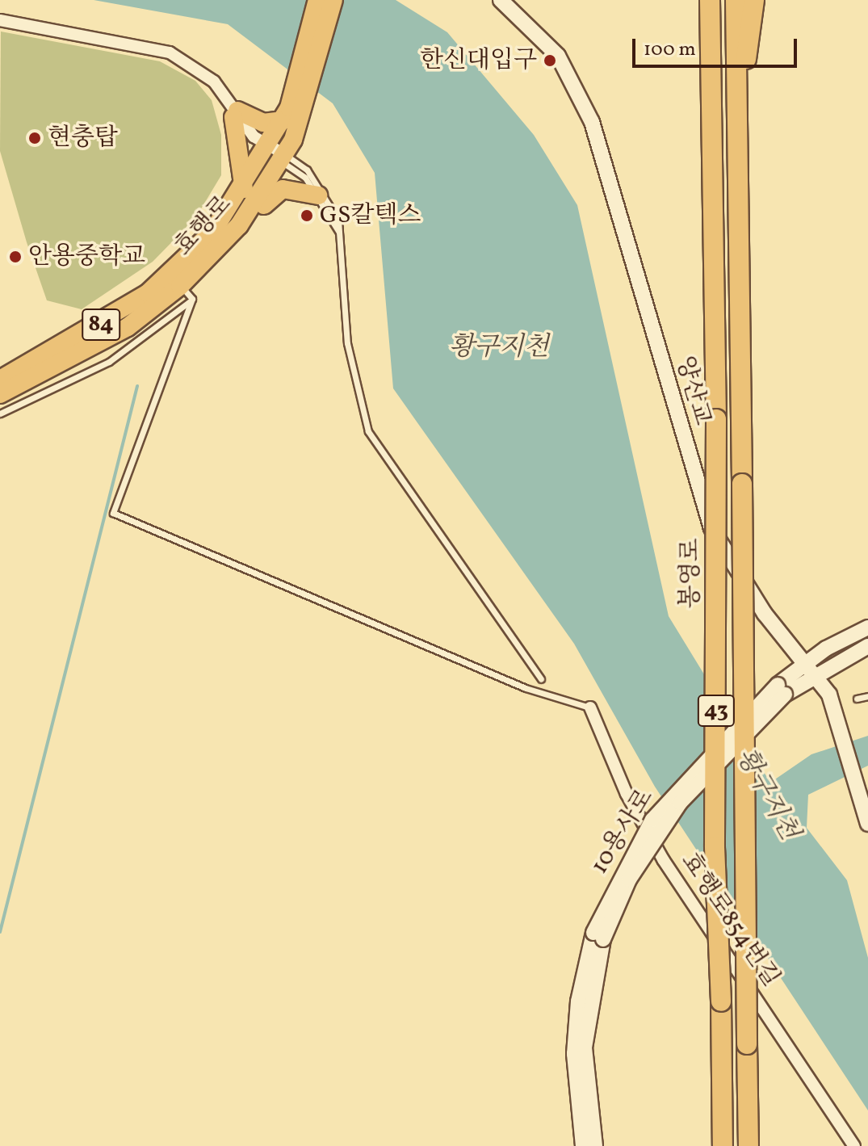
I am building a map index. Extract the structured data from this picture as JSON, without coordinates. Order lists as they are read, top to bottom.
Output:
{
  "streets": {
    "highway": ["봉영로", "43"],
    "main road": ["효행로", "84"],
    "street": ["양산교", "10용사로", "효행로854번길"]
  },
  "crossings": [
    ["효행로", "84"],
    ["양산교", "10용사로"]
  ],
  "water": ["황구지천"],
  "places": [
    "한신대입구",
    "현충탑",
    "GS칼텍스",
    "안용중학교"
  ],
  "scale_bar": "100 m"
}
